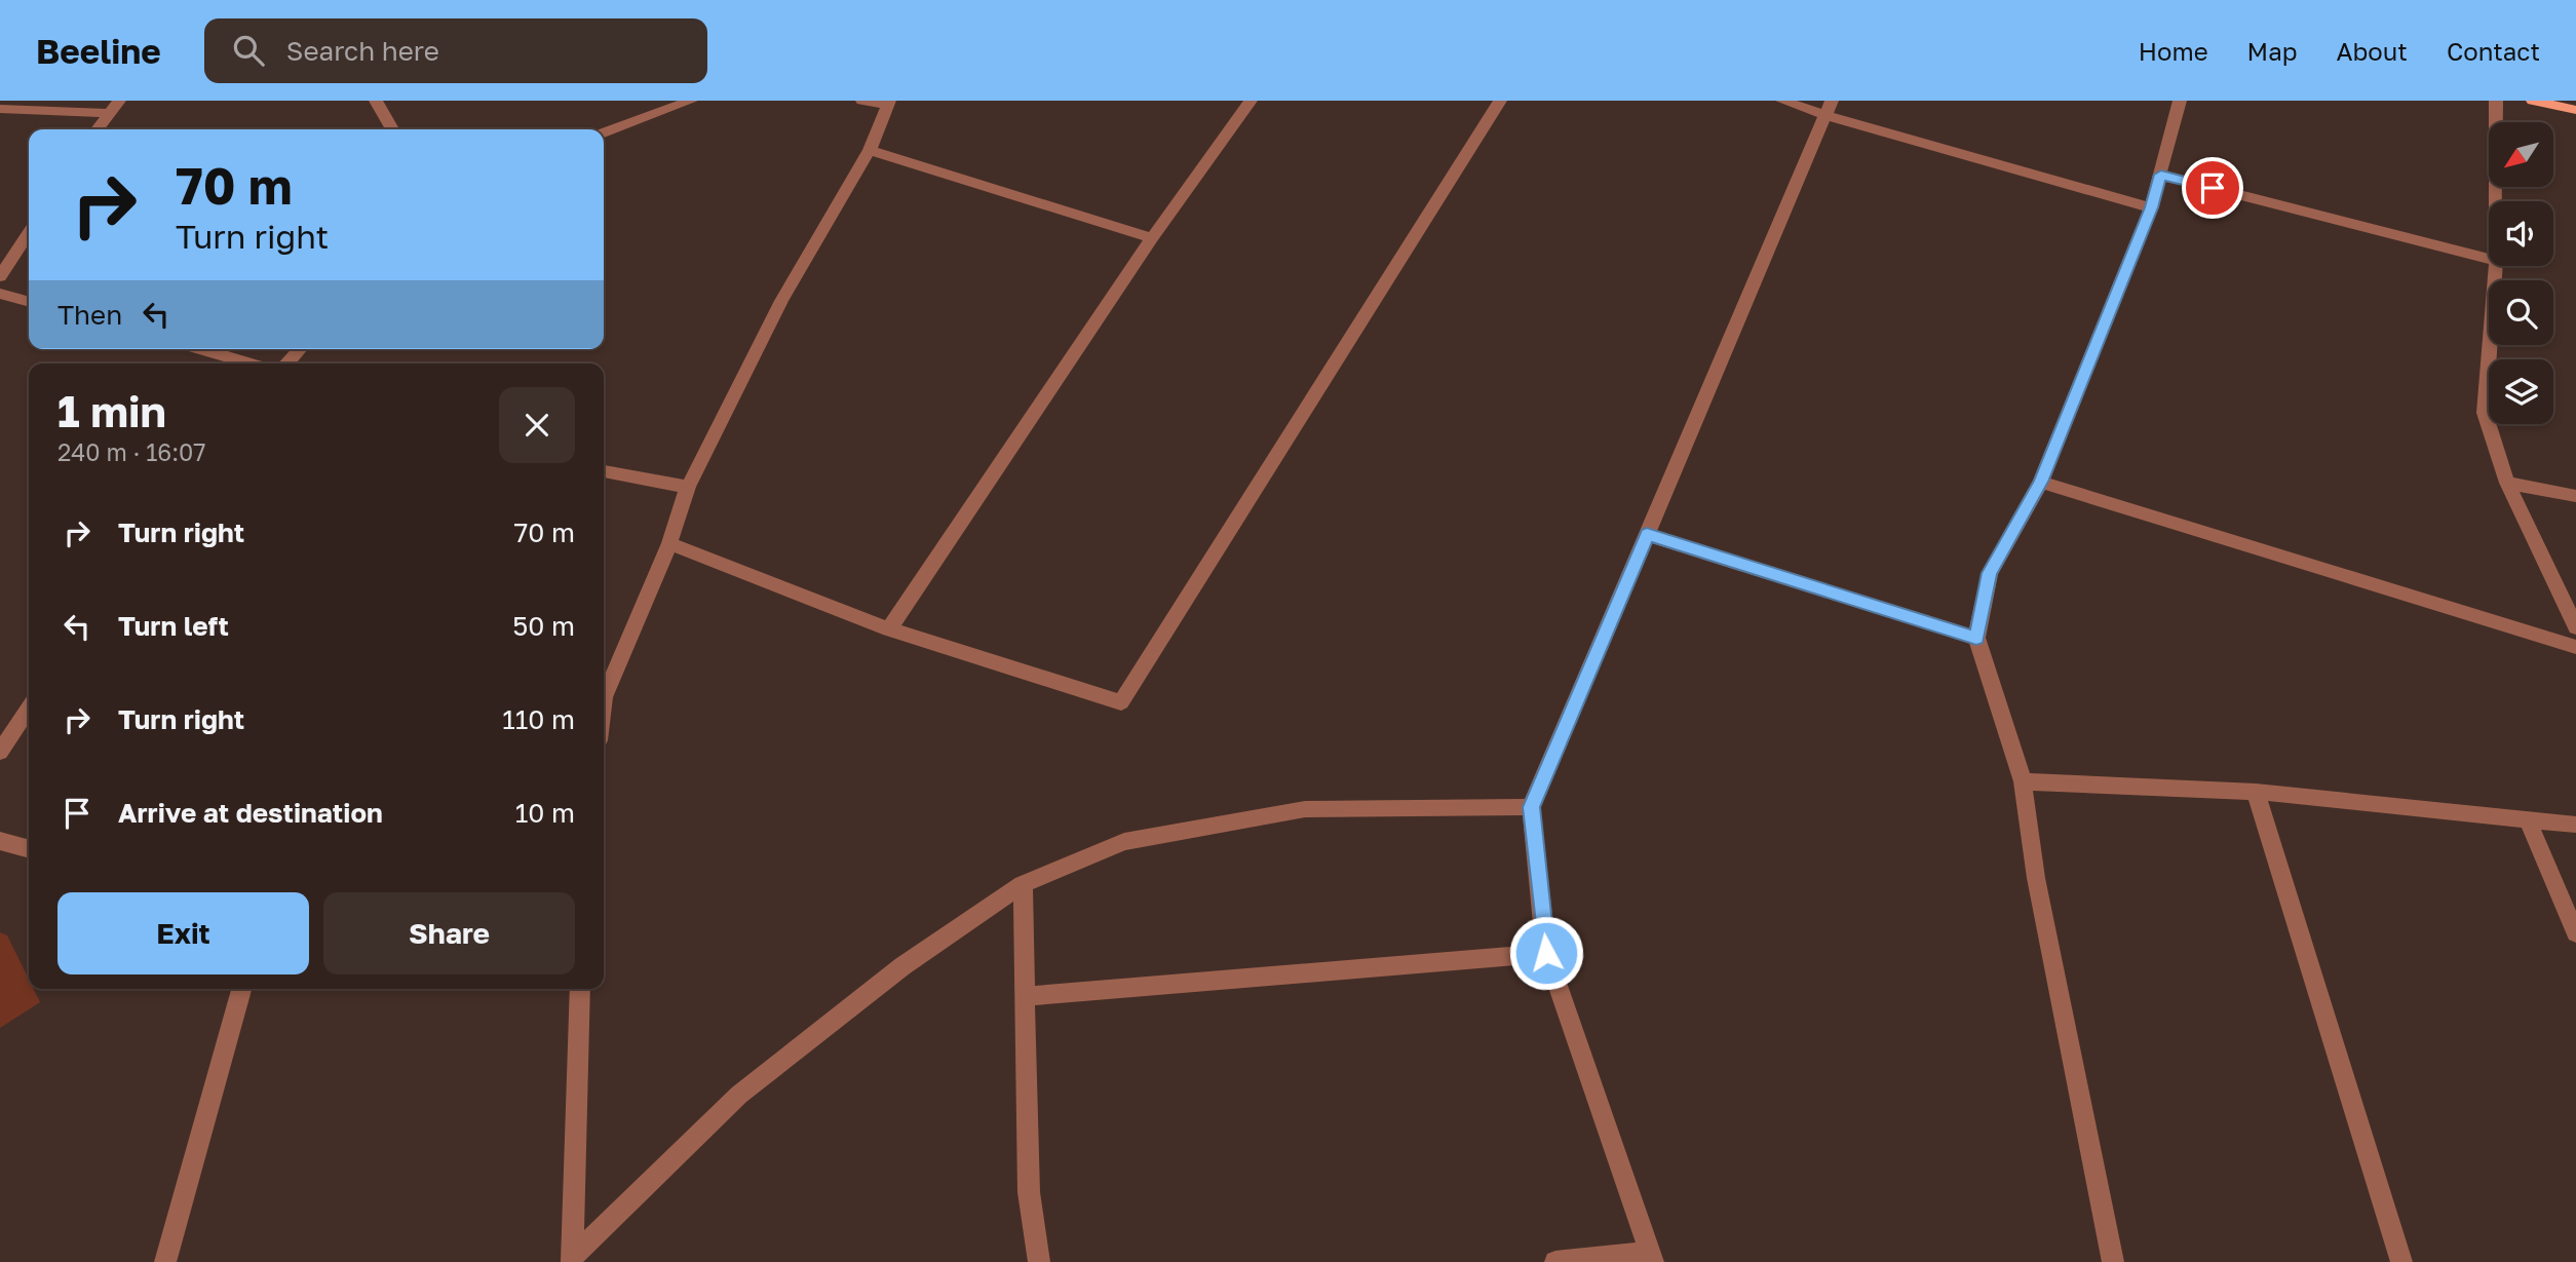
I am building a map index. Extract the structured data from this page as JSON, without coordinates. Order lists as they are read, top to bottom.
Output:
{
  "north": "bottom left",
  "page": {
    "header": "Beeline",
    "search": "Search here",
    "nav": [
      "Home",
      "Map",
      "About",
      "Contact"
    ],
    "turn": ["70 m", "Turn right"],
    "then": "Then",
    "heading": ["1 min", "240 m · 16:07"],
    "list": [
      {
        "name": "Turn right",
        "value": "70 m"
      },
      {
        "name": "Turn left",
        "value": "50 m"
      },
      {
        "name": "Turn right",
        "value": "110 m"
      },
      {
        "name": "Arrive at destination",
        "value": "10 m"
      }
    ],
    "buttons": ["Exit", "Share"]
  }
}
